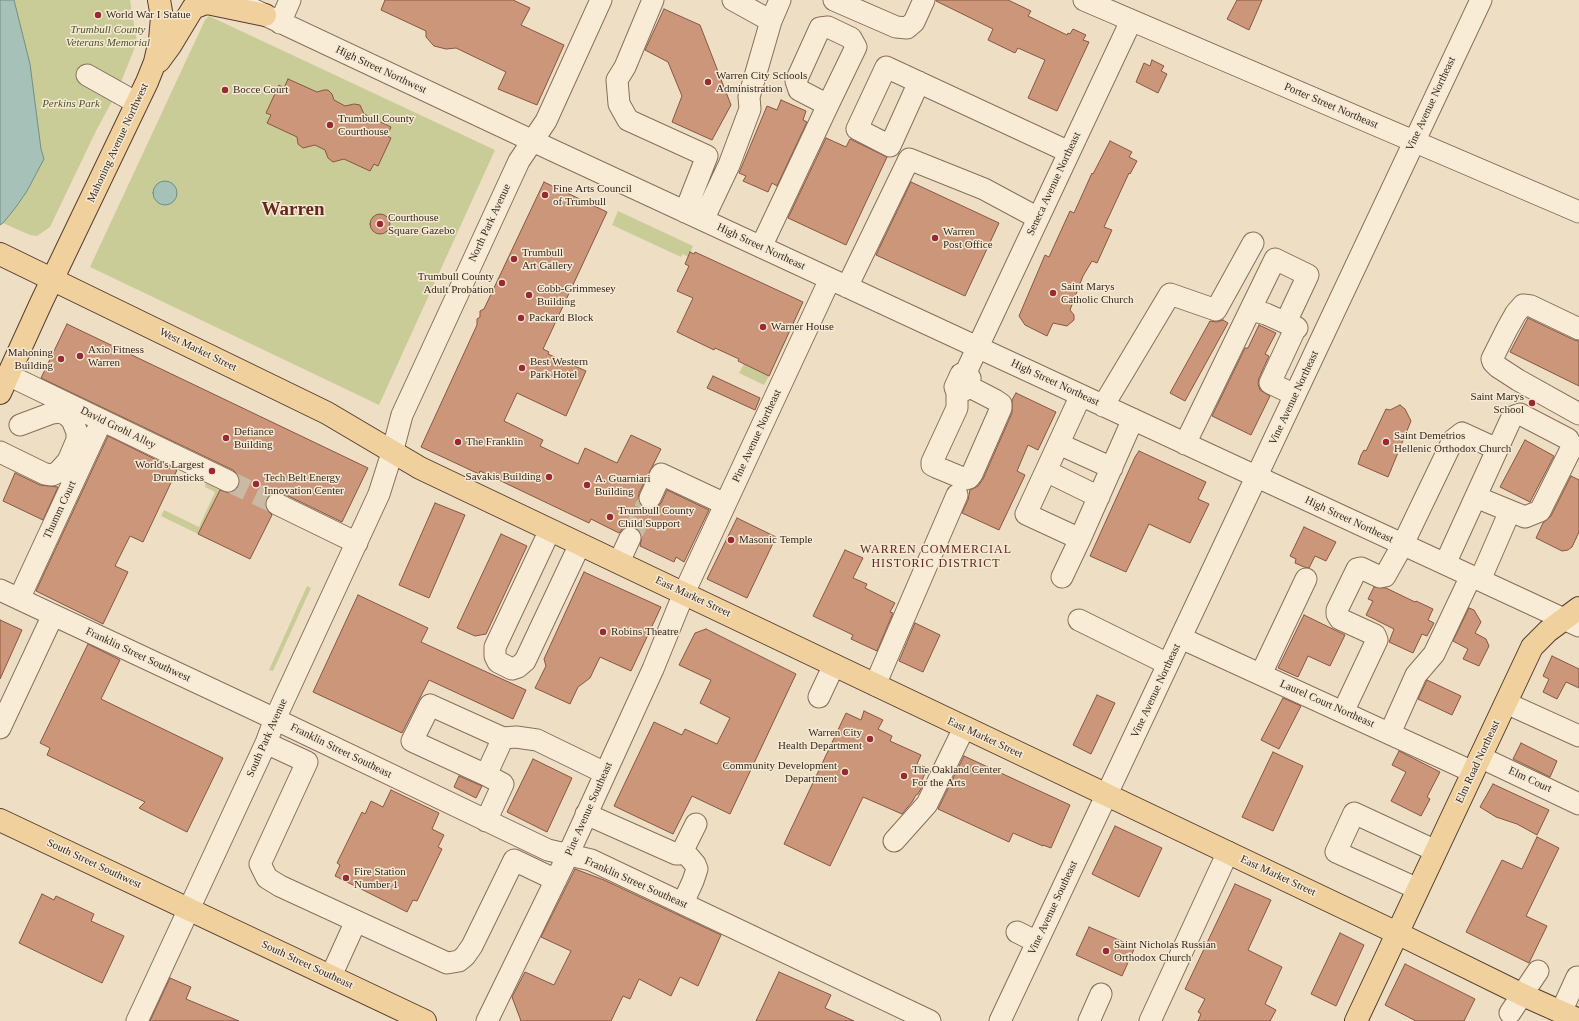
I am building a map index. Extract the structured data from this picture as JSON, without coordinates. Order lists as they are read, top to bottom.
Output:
{
  "streets": {
    "main road": [
      "Mahoning Avenue Northwest",
      "West Market Street",
      "East Market Street",
      "Elm Road Northeast",
      "South Street Southwest",
      "South Street Southeast"
    ],
    "street": [
      "High Street Northwest",
      "Vine Avenue Northeast",
      "Porter Street Northeast",
      "Seneca Avenue Northeast",
      "North Park Avenue",
      "High Street Northeast",
      "David Grohl Alley",
      "Pine Avenue Northeast",
      "Thumm Court",
      "Franklin Street Southwest",
      "Laurel Court Northeast",
      "South Park Avenue",
      "Franklin Street Southeast",
      "Elm Court",
      "Pine Avenue Southeast",
      "Vine Avenue Southeast"
    ]
  },
  "crossings": [
    ["High Street Northwest", "North Park Avenue"],
    ["High Street Northwest", "High Street Northeast"],
    ["Vine Avenue Northeast", "Porter Street Northeast"],
    ["Vine Avenue Northeast", "High Street Northeast"],
    ["Vine Avenue Northeast", "East Market Street"],
    ["Vine Avenue Northeast", "Laurel Court Northeast"],
    ["Vine Avenue Northeast", "Vine Avenue Southeast"],
    ["Porter Street Northeast", "Seneca Avenue Northeast"],
    ["Mahoning Avenue Northwest", "West Market Street"],
    ["Mahoning Avenue Northwest", "David Grohl Alley"],
    ["Seneca Avenue Northeast", "High Street Northeast"],
    ["Seneca Avenue Northeast", "Pine Avenue Northeast"],
    ["North Park Avenue", "High Street Northeast"],
    ["North Park Avenue", "West Market Street"],
    ["North Park Avenue", "East Market Street"],
    ["North Park Avenue", "South Park Avenue"],
    ["High Street Northeast", "Pine Avenue Northeast"],
    ["High Street Northeast", "Elm Road Northeast"],
    ["West Market Street", "East Market Street"],
    ["West Market Street", "South Park Avenue"],
    ["David Grohl Alley", "Thumm Court"],
    ["Pine Avenue Northeast", "East Market Street"],
    ["Pine Avenue Northeast", "Pine Avenue Southeast"],
    ["Thumm Court", "Franklin Street Southwest"],
    ["East Market Street", "South Park Avenue"],
    ["East Market Street", "Elm Road Northeast"],
    ["East Market Street", "Pine Avenue Southeast"],
    ["East Market Street", "Vine Avenue Southeast"],
    ["Franklin Street Southwest", "South Park Avenue"],
    ["Franklin Street Southwest", "Franklin Street Southeast"],
    ["Laurel Court Northeast", "Elm Road Northeast"],
    ["Laurel Court Northeast", "Elm Court"],
    ["South Park Avenue", "Franklin Street Southeast"],
    ["South Park Avenue", "South Street Southwest"],
    ["South Park Avenue", "South Street Southeast"],
    ["Franklin Street Southeast", "Pine Avenue Southeast"],
    ["Elm Road Northeast", "Elm Court"],
    ["South Street Southwest", "South Street Southeast"]
  ],
  "districts": ["Warren", "WARREN COMMERCIAL HISTORIC DISTRICT"],
  "parks": ["Trumbull County Veterans Memorial", "Perkins Park"],
  "places": [
    "World War I Statue",
    "Warren City Schools Administration",
    "Bocce Court",
    "Trumbull County Courthouse",
    "Fine Arts Council of Trumbull",
    "Courthouse Square Gazebo",
    "Warren Post Office",
    "Trumbull Art Gallery",
    "Trumbull County Adult Probation",
    "Saint Marys Catholic Church",
    "Cobb-Grimmesey Building",
    "Packard Block",
    "Warner House",
    "Axio Fitness Warren",
    "Mahoning Building",
    "Best Western Park Hotel",
    "Saint Marys School",
    "Defiance Building",
    "The Franklin",
    "Saint Demetrios Hellenic Orthodox Church",
    "World's Largest Drumsticks",
    "Savakis Building",
    "Tech Belt Energy Innovation Center",
    "A. Guarniari Building",
    "Trumbull County Child Support",
    "Masonic Temple",
    "Robins Theatre",
    "Warren City Health Department",
    "Community Development Department",
    "The Oakland Center For the Arts",
    "Fire Station Number 1",
    "Saint Nicholas Russian Orthodox Church"
  ]
}
